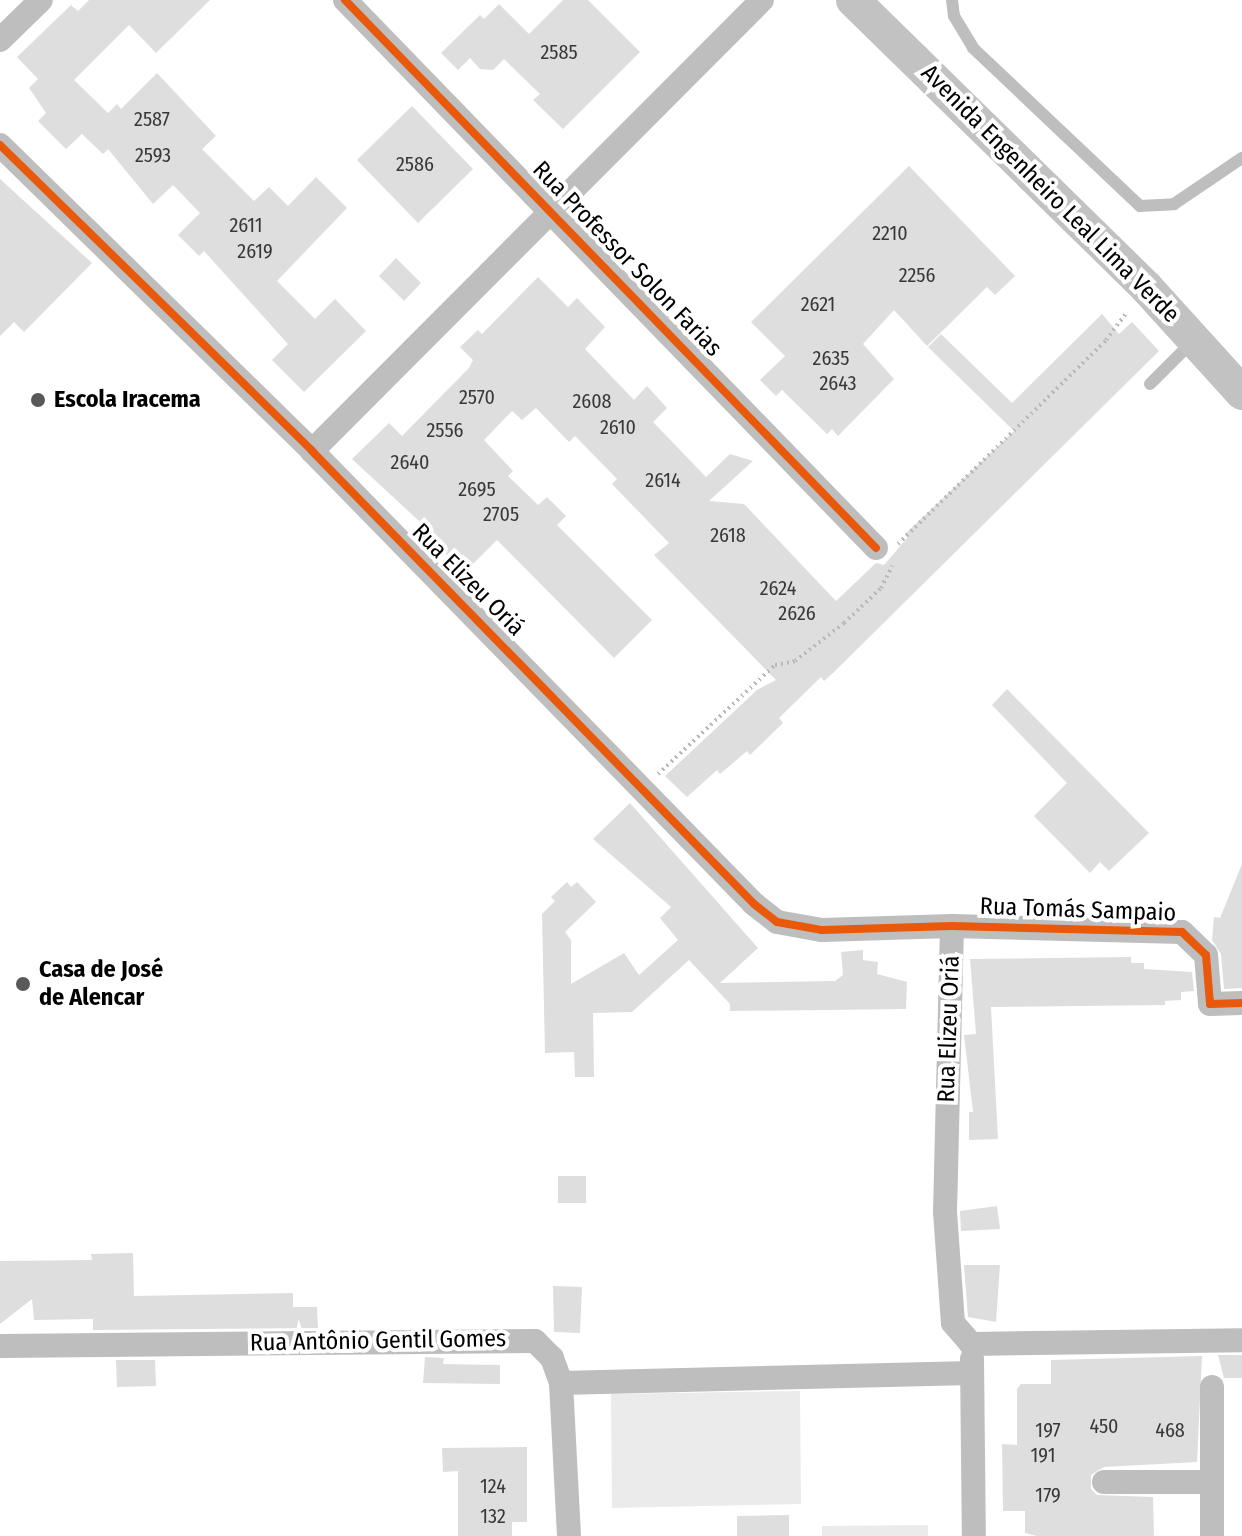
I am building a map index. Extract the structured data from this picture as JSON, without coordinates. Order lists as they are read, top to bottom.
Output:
{
  "streets": {
    "street": [
      "Avenida Engenheiro Leal Lima Verde",
      "Rua Professor Solon Farias",
      "Rua Elizeu Oriá",
      "Rua Tomás Sampaio",
      "Rua Antônio Gentil Gomes"
    ]
  },
  "crossings": [
    ["Rua Elizeu Oriá", "Rua Tomás Sampaio"]
  ],
  "places": ["Escola Iracema", "Casa de José de Alencar"],
  "house_numbers": [
    "2585",
    "2587",
    "2593",
    "2586",
    "2611",
    "2210",
    "2619",
    "2256",
    "2621",
    "2635",
    "2643",
    "2570",
    "2608",
    "2610",
    "2556",
    "2640",
    "2614",
    "2695",
    "2705",
    "2618",
    "2624",
    "2626",
    "450",
    "197",
    "468",
    "191",
    "124",
    "179",
    "132"
  ]
}
